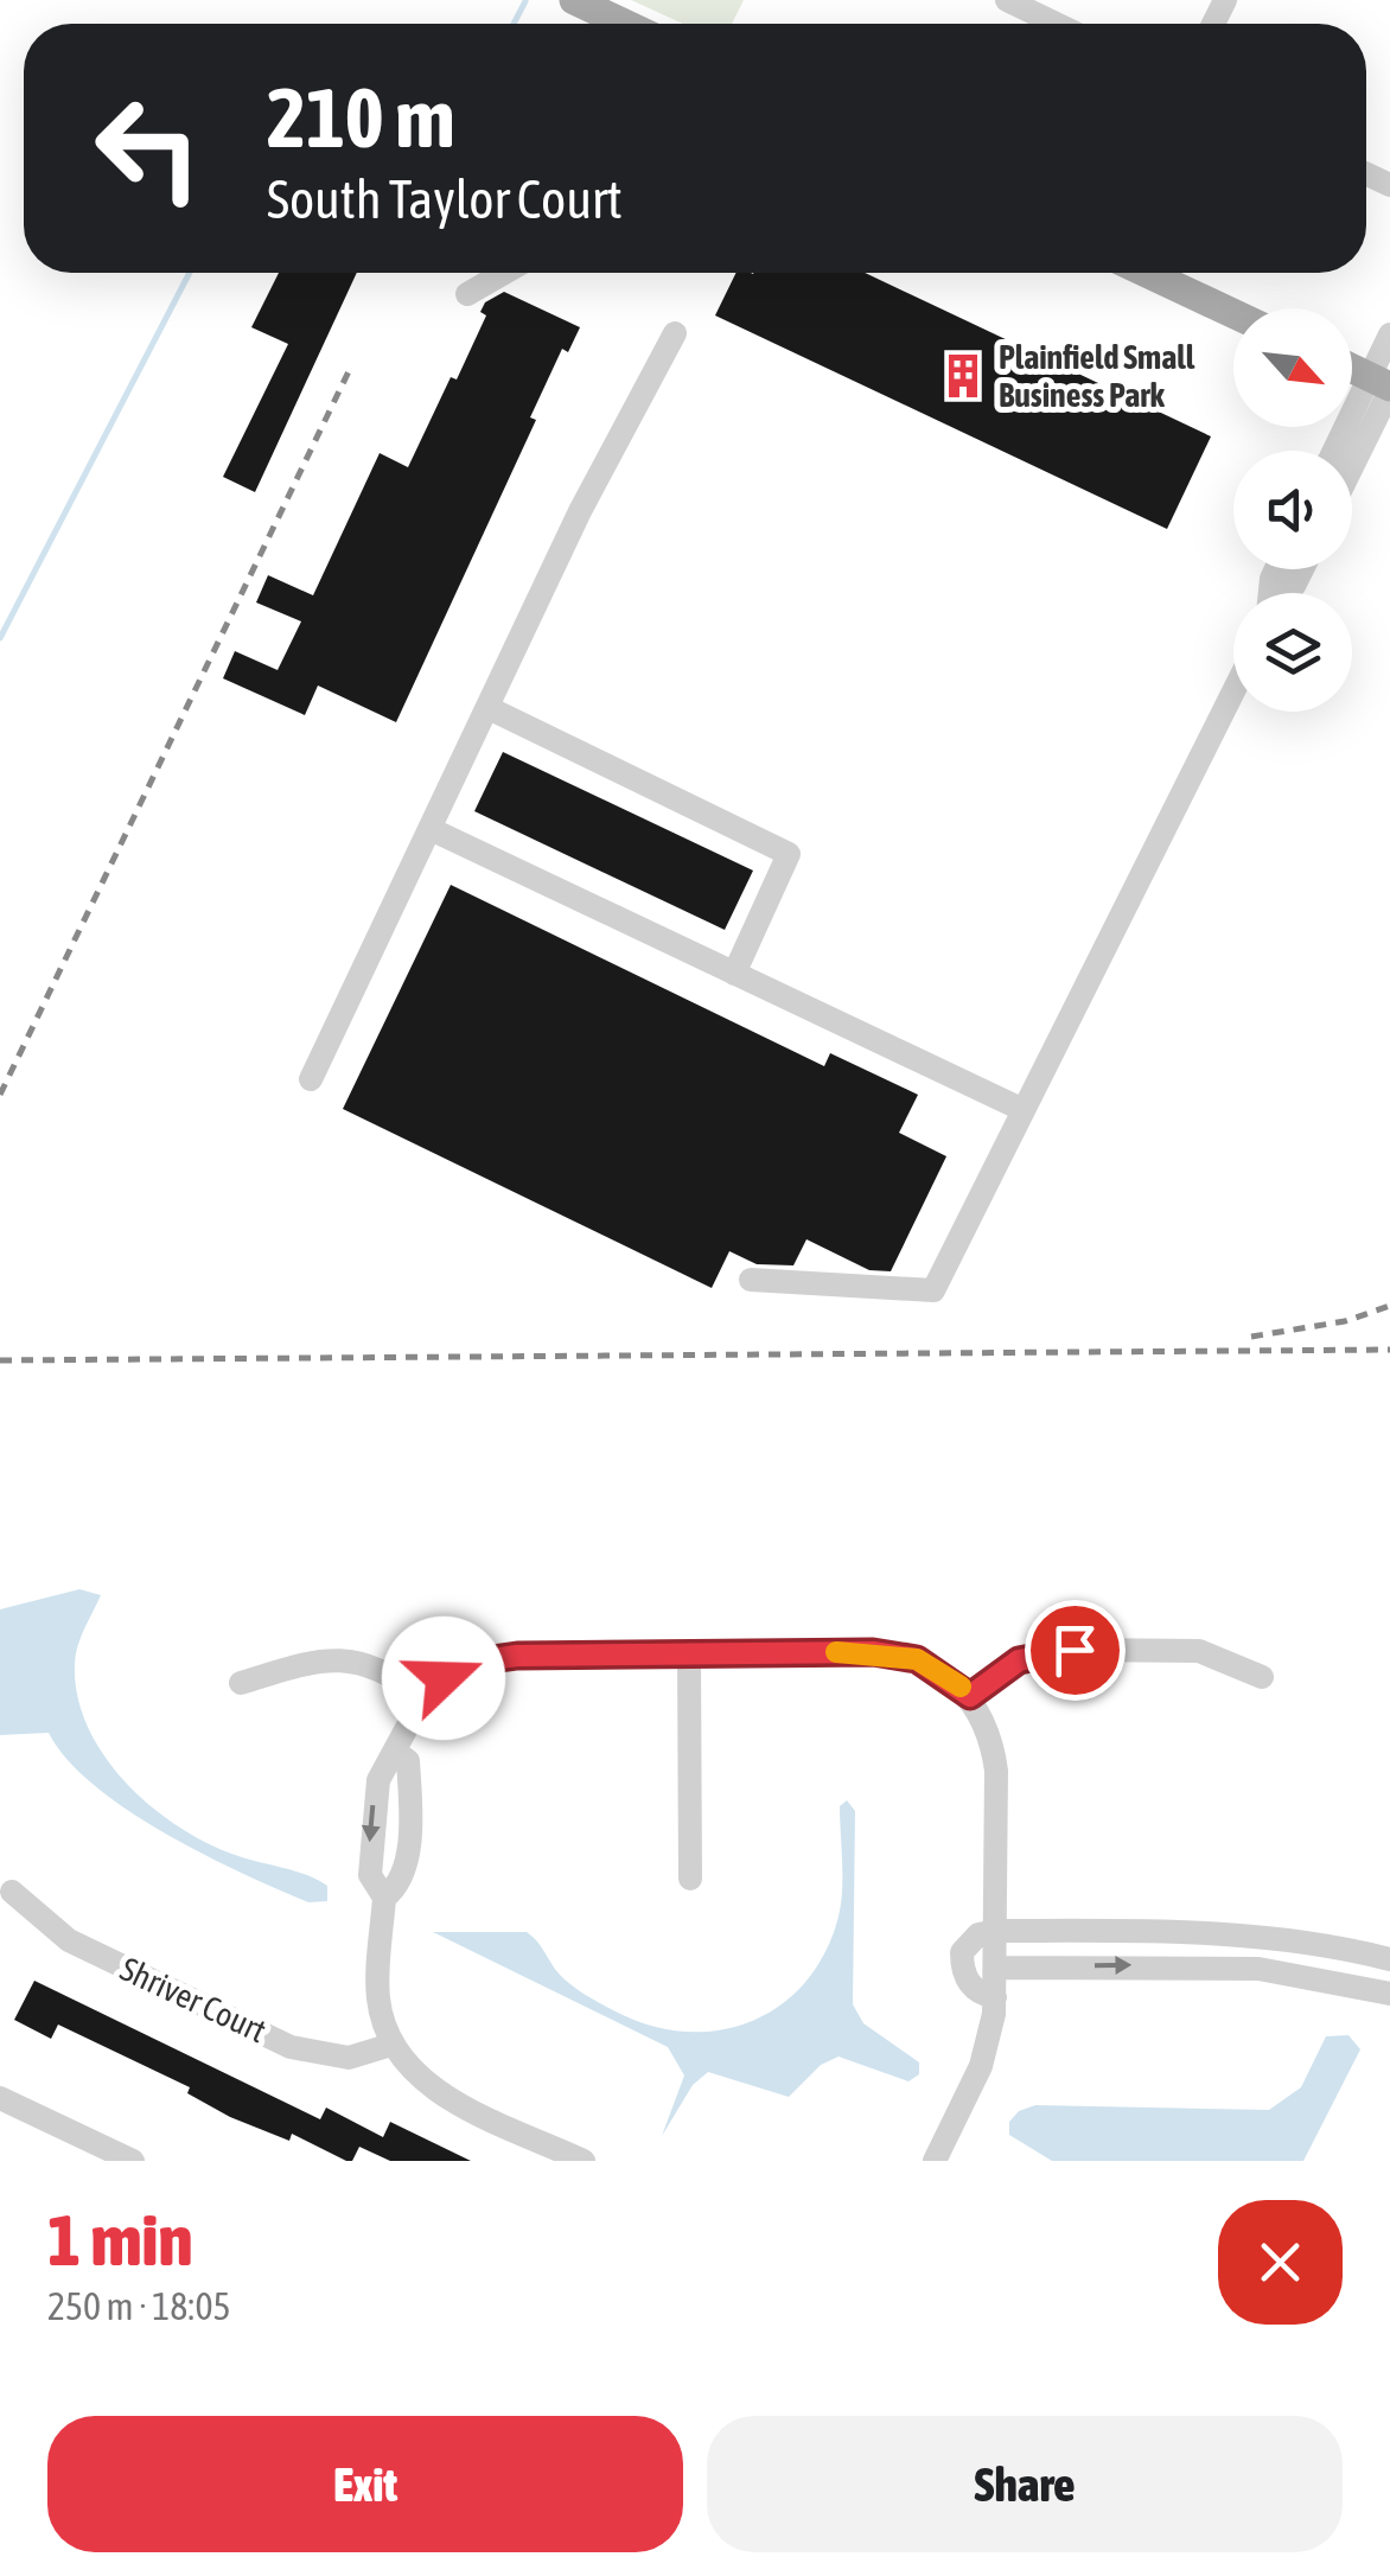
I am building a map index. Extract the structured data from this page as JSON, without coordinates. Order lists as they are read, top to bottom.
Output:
{
  "streets": {
    "street": ["Shriver Court"]
  },
  "places": {
    "building": ["Plainfield Small Business Park"]
  },
  "north": "bottom right",
  "page": {
    "turn": ["210 m", "South Taylor Court"],
    "heading": ["1 min", "250 m · 18:05"],
    "buttons": ["Exit", "Share"]
  }
}
